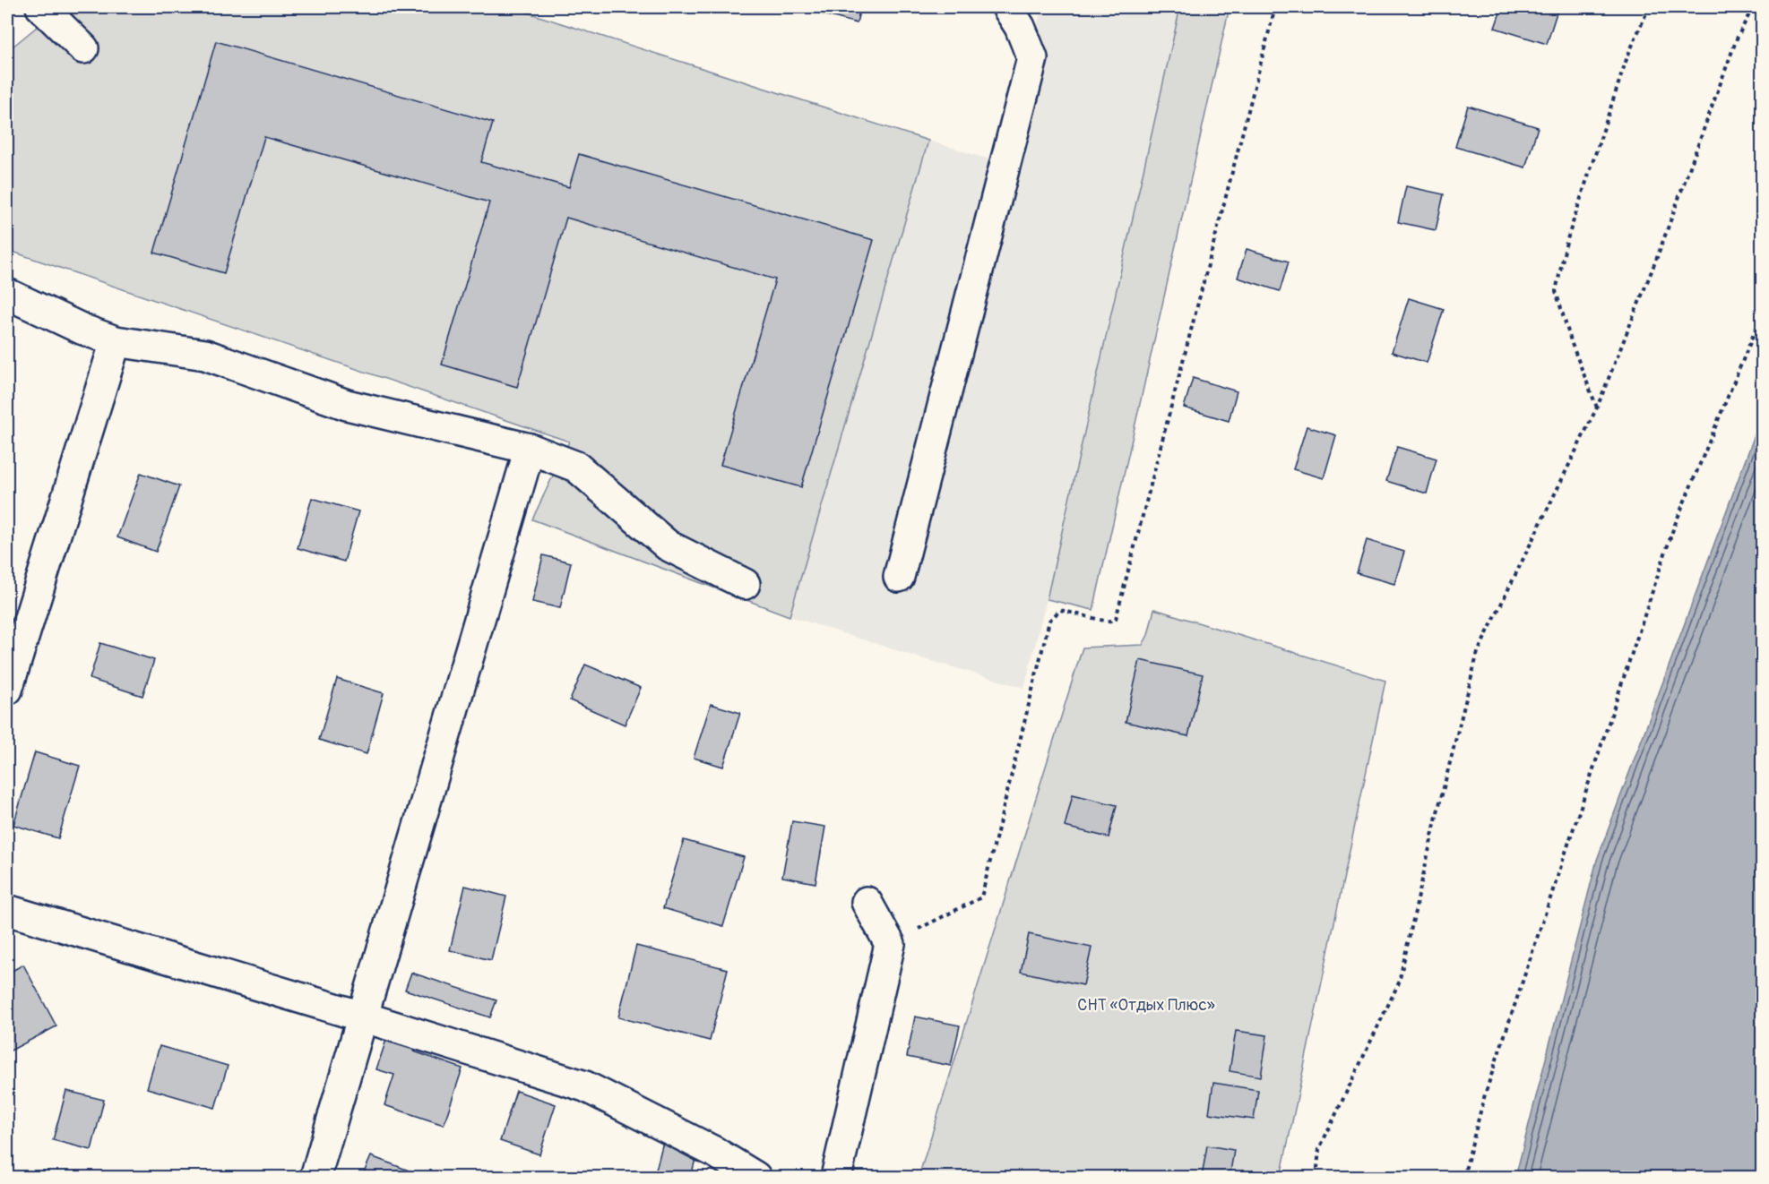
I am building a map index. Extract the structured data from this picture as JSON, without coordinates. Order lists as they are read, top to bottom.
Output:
{
  "parks": ["СНТ «Отдых Плюс»"]
}
